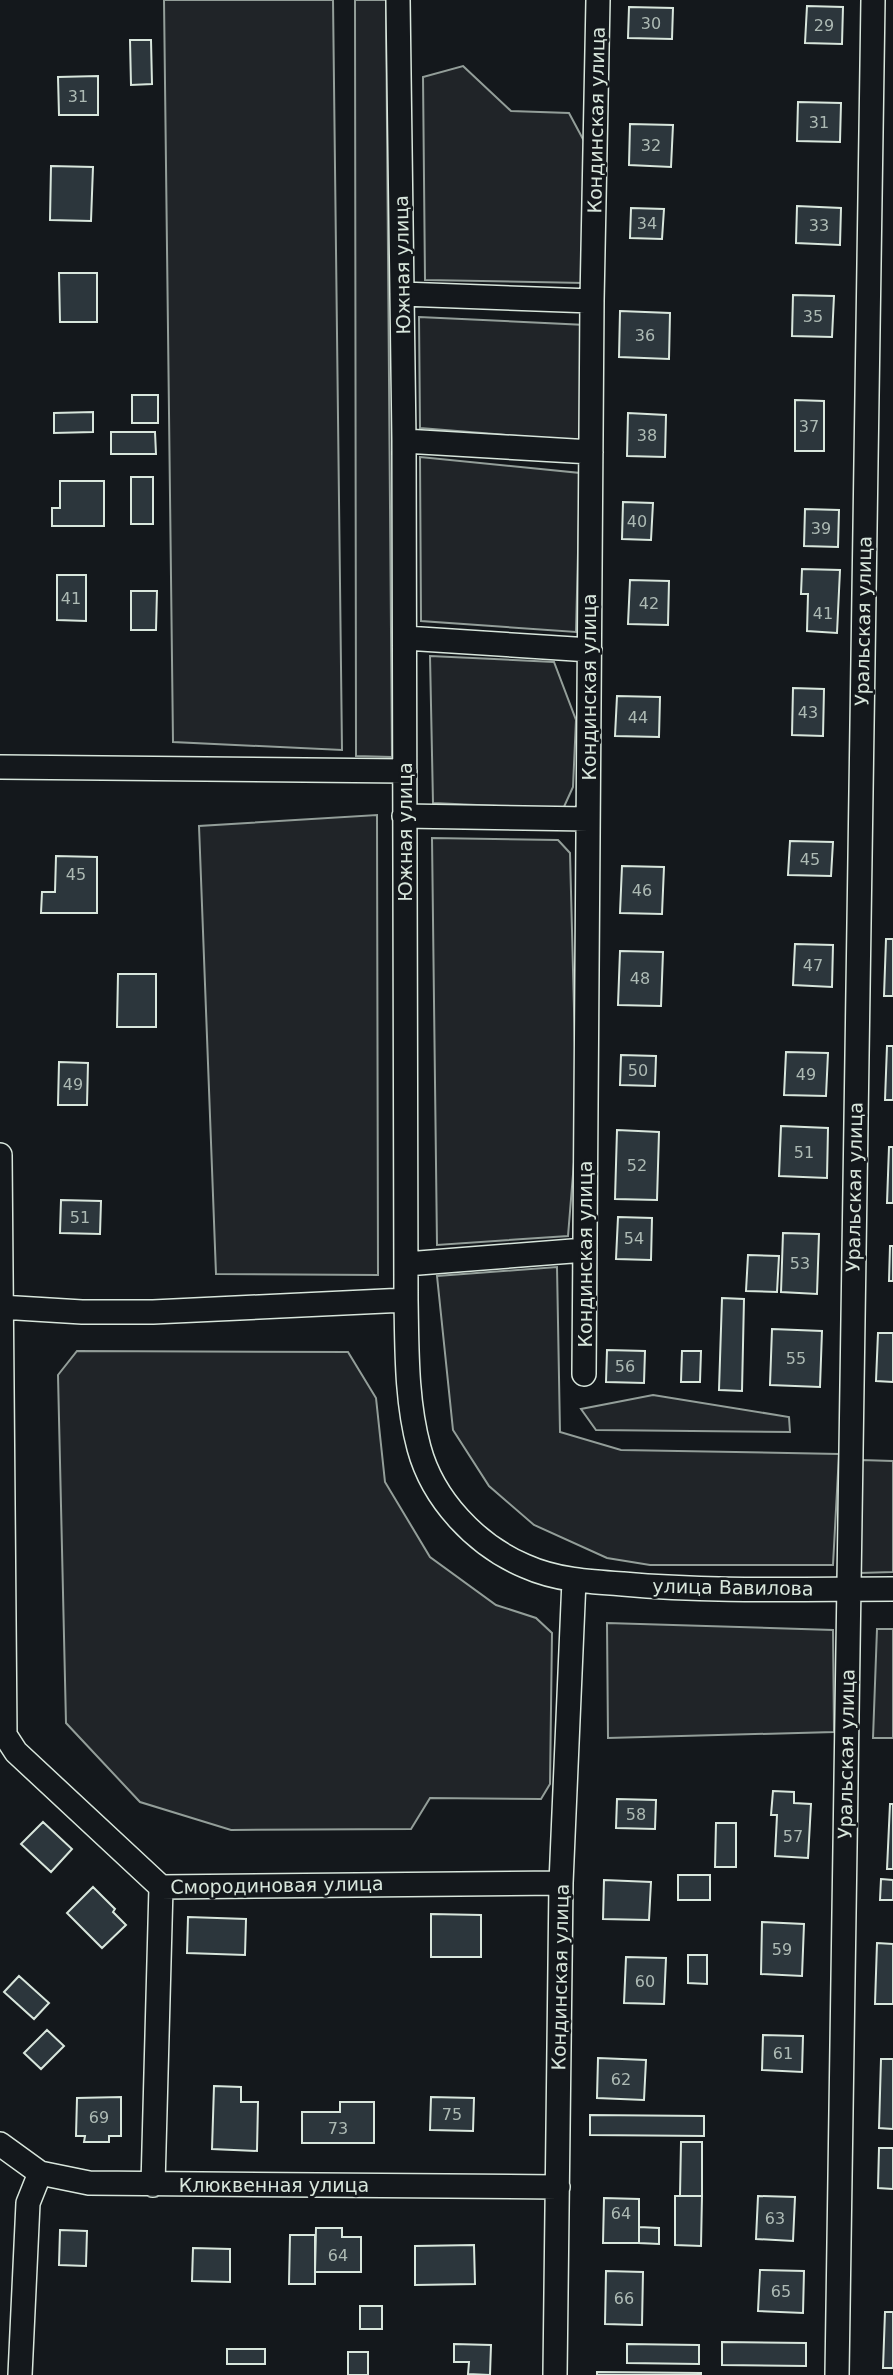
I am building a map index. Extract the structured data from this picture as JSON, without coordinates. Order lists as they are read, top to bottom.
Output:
{
  "streets": {
    "street": [
      "Кондинская улица",
      "Южная улица",
      "Уральская улица",
      "улица Вавилова",
      "Смородиновая улица",
      "Клюквенная улица"
    ]
  },
  "crossings": [
    ["Кондинская улица", "Южная улица"],
    ["Кондинская улица", "улица Вавилова"],
    ["Кондинская улица", "Смородиновая улица"],
    ["Кондинская улица", "Клюквенная улица"],
    ["Южная улица", "улица Вавилова"],
    ["Уральская улица", "улица Вавилова"]
  ],
  "house_numbers": [
    "30",
    "29",
    "31",
    "31",
    "32",
    "34",
    "33",
    "35",
    "36",
    "37",
    "38",
    "40",
    "39",
    "41",
    "42",
    "41",
    "43",
    "44",
    "45",
    "45",
    "46",
    "47",
    "48",
    "50",
    "49",
    "49",
    "51",
    "52",
    "51",
    "54",
    "53",
    "55",
    "56",
    "58",
    "57",
    "59",
    "60",
    "61",
    "62",
    "75",
    "69",
    "73",
    "64",
    "63",
    "64",
    "65",
    "66"
  ]
}
